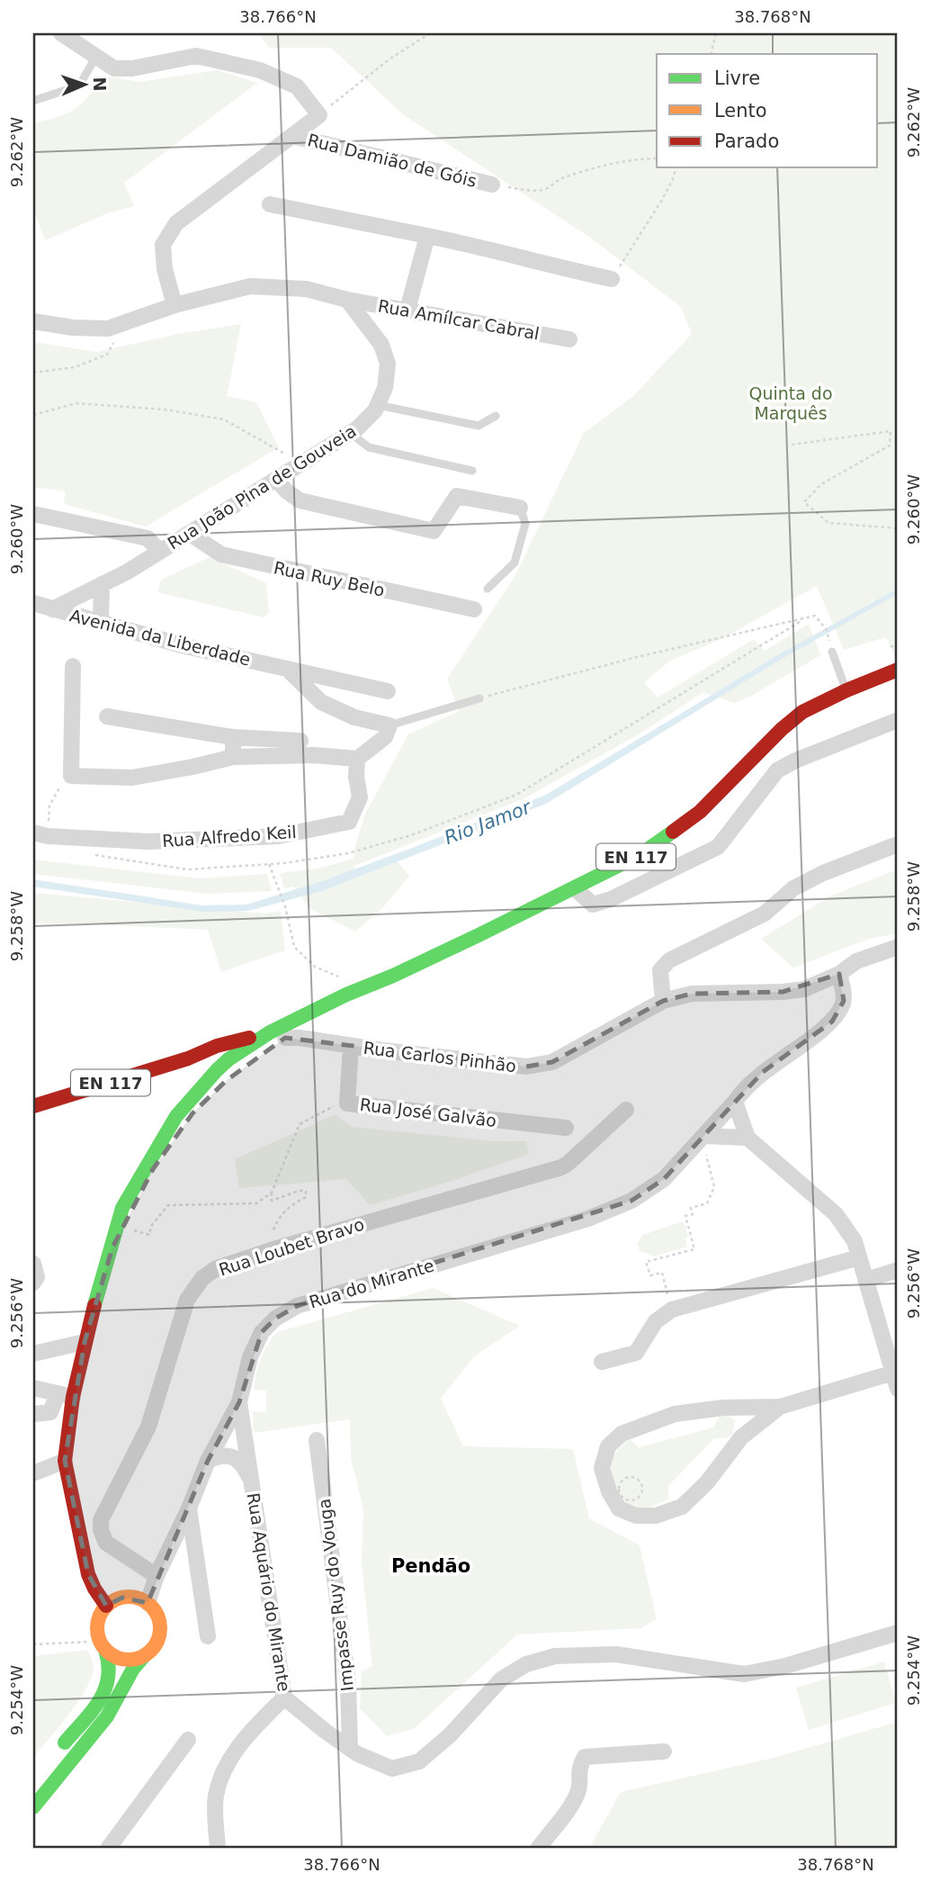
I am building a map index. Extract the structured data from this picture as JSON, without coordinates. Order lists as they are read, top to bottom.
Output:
{
  "streets": {
    "street": [
      "Rua Damião de Góis",
      "Rua Amílcar Cabral",
      "Rua João Pina de Gouveia",
      "Rua Ruy Belo",
      "Avenida da Liberdade",
      "Rua Alfredo Keil",
      "EN 117",
      "Rua Carlos Pinhão",
      "Rua José Galvão",
      "Rua Loubet Bravo",
      "Rua do Mirante",
      "Rua Aquário do Mirante",
      "Impasse Ruy do Vouga"
    ]
  },
  "crossings": [
    ["Rua Amílcar Cabral", "Rua João Pina de Gouveia"],
    ["Rua João Pina de Gouveia", "Rua Ruy Belo"],
    ["Rua João Pina de Gouveia", "Avenida da Liberdade"],
    ["EN 117", "Rua Carlos Pinhão"],
    ["Rua Carlos Pinhão", "Rua José Galvão"],
    ["Rua Carlos Pinhão", "Rua do Mirante"],
    ["Rua Loubet Bravo", "Rua do Mirante"],
    ["Rua do Mirante", "Rua Aquário do Mirante"],
    ["Rua Aquário do Mirante", "Impasse Ruy do Vouga"]
  ],
  "districts": ["Pendão"],
  "water": ["Rio Jamor"],
  "parks": ["Quinta do Marquês"],
  "legend": ["Livre", "Lento", "Parado"],
  "north": "right",
  "coordinates": [
    "38.766°N",
    "38.768°N",
    "9.262°W",
    "9.260°W",
    "9.258°W",
    "9.256°W",
    "9.254°W"
  ]
}
